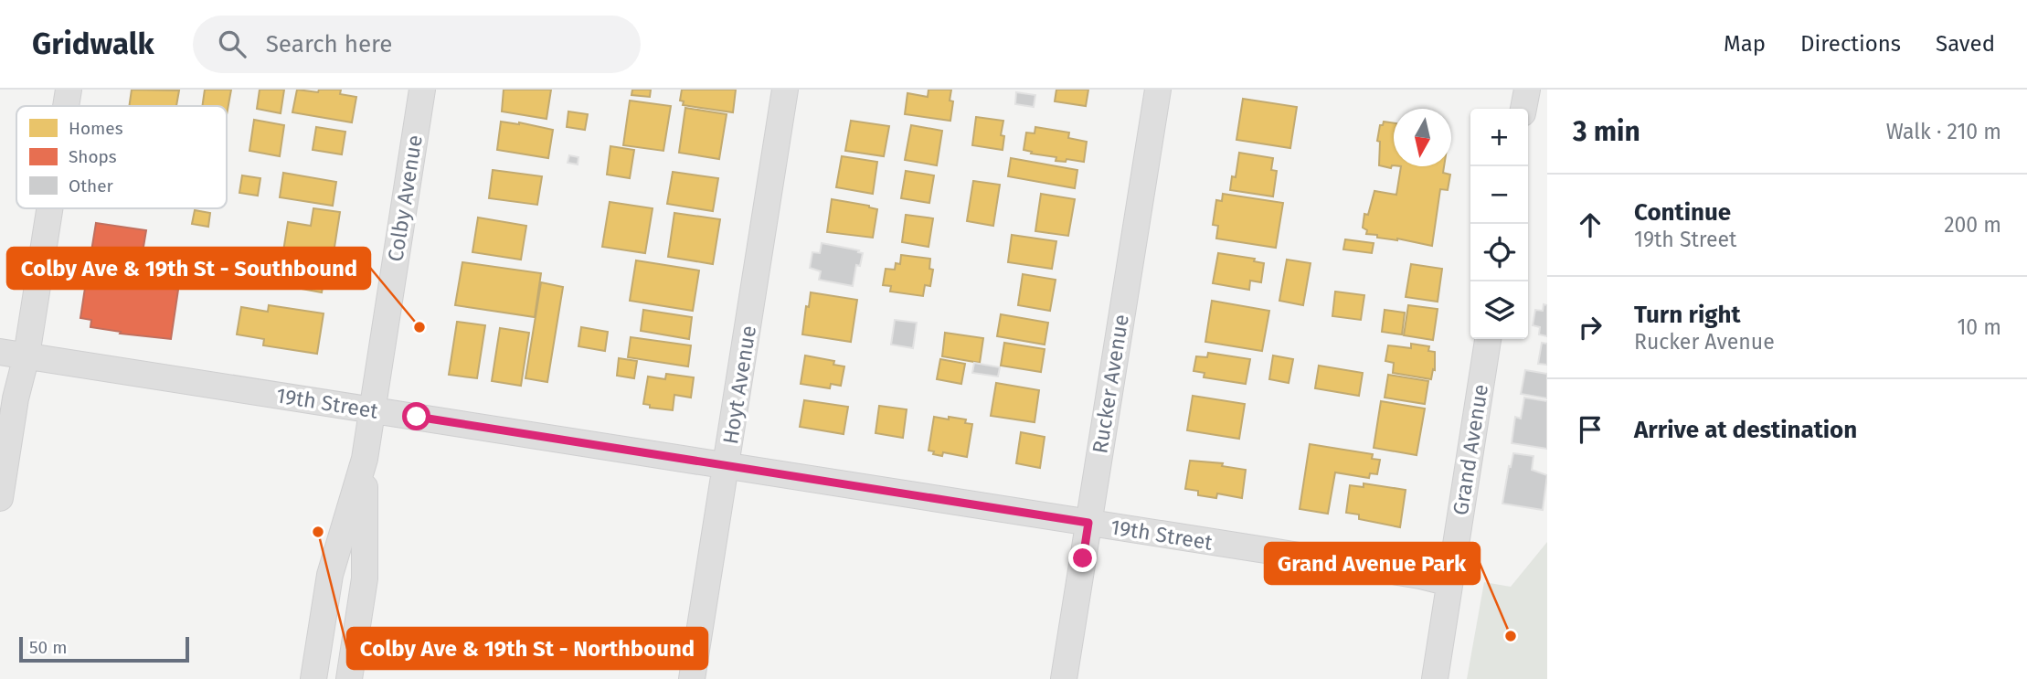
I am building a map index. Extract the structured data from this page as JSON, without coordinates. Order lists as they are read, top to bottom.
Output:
{
  "streets": {
    "street": [
      "Colby Avenue",
      "Rucker Avenue",
      "Hoyt Avenue",
      "19th Street",
      "Grand Avenue"
    ]
  },
  "crossings": [
    ["Colby Avenue", "19th Street"],
    ["Rucker Avenue", "19th Street"],
    ["Hoyt Avenue", "19th Street"],
    ["19th Street", "Grand Avenue"]
  ],
  "places": ["Colby Ave & 19th St - Southbound", "Colby Ave & 19th St - Northbound", "Grand Avenue Park"],
  "legend": ["Homes", "Shops", "Other"],
  "scale_bar": "50 m",
  "north": "bottom",
  "page": {
    "header": "Gridwalk",
    "search": "Search here",
    "nav": ["Map", "Directions", "Saved"],
    "heading": ["3 min", "Walk · 210 m"],
    "map_buttons": ["+", "−"],
    "list": [
      ["Continue", "19th Street", "200 m"],
      ["Turn right", "Rucker Avenue", "10 m"],
      "Arrive at destination"
    ],
    "scale": "50 m"
  }
}
